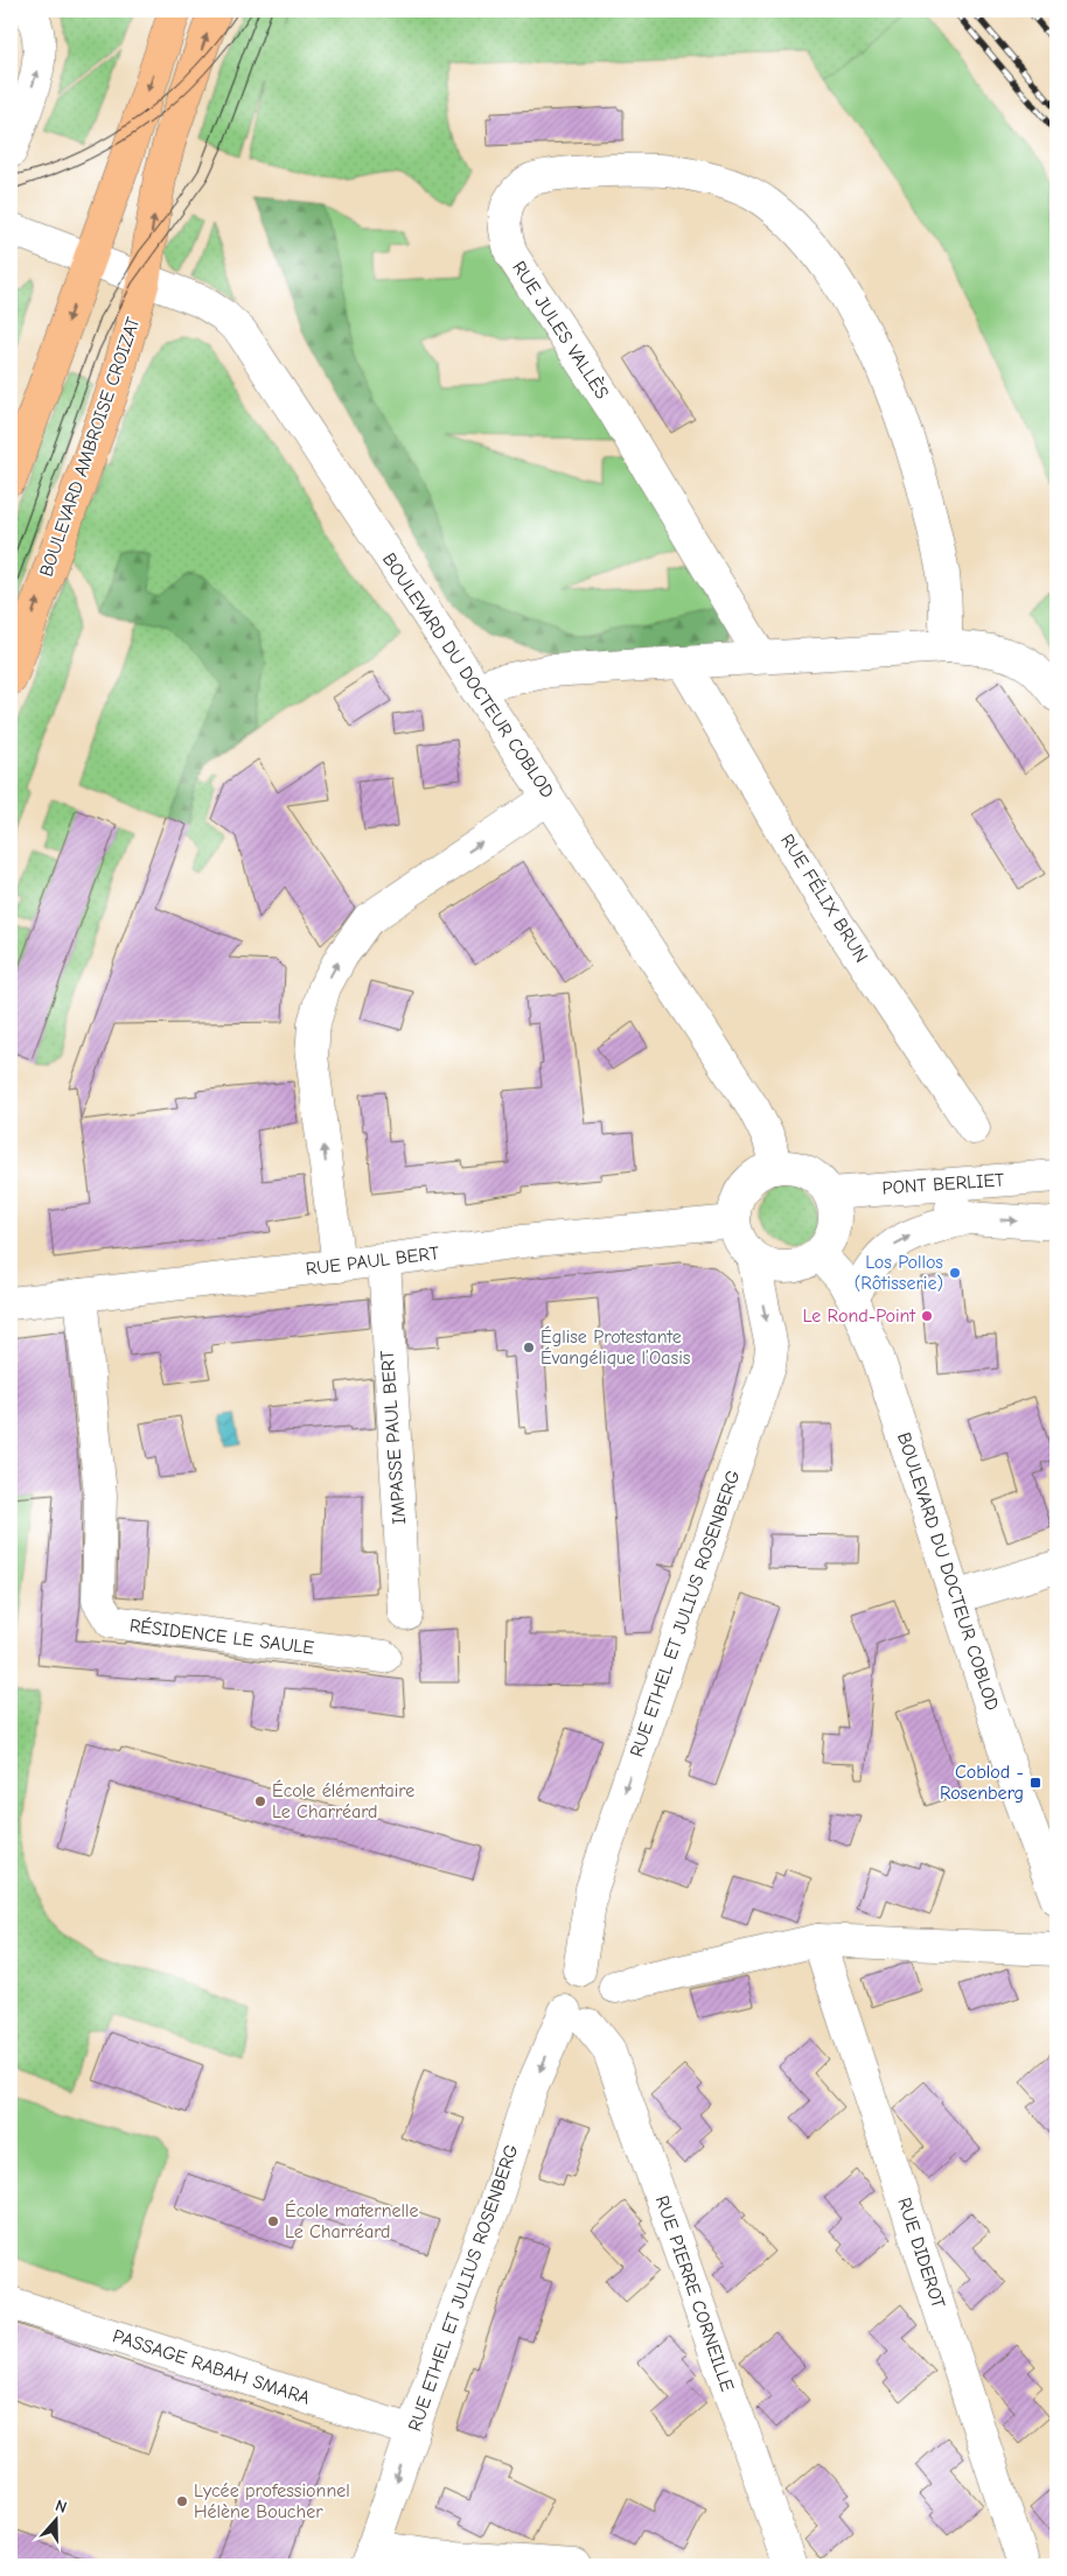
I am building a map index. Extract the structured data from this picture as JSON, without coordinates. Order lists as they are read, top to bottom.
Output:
{
  "streets": {
    "main road": ["BOULEVARD AMBROISE CROIZAT"],
    "street": [
      "RUE JULES VALLÈS",
      "BOULEVARD DU DOCTEUR COBLOD",
      "RUE FÉLIX BRUN",
      "PONT BERLIET",
      "RUE PAUL BERT",
      "IMPASSE PAUL BERT",
      "RUE ETHEL ET JULIUS ROSENBERG",
      "RÉSIDENCE LE SAULE",
      "RUE DIDEROT",
      "RUE PIERRE CORNEILLE",
      "PASSAGE RABAH SMARA"
    ]
  },
  "crossings": [
    ["BOULEVARD AMBROISE CROIZAT", "BOULEVARD DU DOCTEUR COBLOD"],
    ["BOULEVARD DU DOCTEUR COBLOD", "PONT BERLIET"],
    ["BOULEVARD DU DOCTEUR COBLOD", "RUE PAUL BERT"],
    ["BOULEVARD DU DOCTEUR COBLOD", "RUE ETHEL ET JULIUS ROSENBERG"],
    ["PONT BERLIET", "RUE PAUL BERT"],
    ["PONT BERLIET", "RUE ETHEL ET JULIUS ROSENBERG"],
    ["RUE PAUL BERT", "IMPASSE PAUL BERT"],
    ["RUE PAUL BERT", "RUE ETHEL ET JULIUS ROSENBERG"],
    ["RUE PAUL BERT", "RÉSIDENCE LE SAULE"],
    ["RUE ETHEL ET JULIUS ROSENBERG", "RUE PIERRE CORNEILLE"],
    ["RUE ETHEL ET JULIUS ROSENBERG", "PASSAGE RABAH SMARA"]
  ],
  "one_way": ["RUE ETHEL ET JULIUS ROSENBERG"],
  "places": {
    "other": [
      "Los Pollos (Rôtisserie)",
      "Le Rond-Point",
      "Église Protestante Évangélique l’Oasis",
      "École élémentaire Le Charréard",
      "École maternelle Le Charréard",
      "Lycée professionnel Hélène Boucher"
    ],
    "transit": ["Coblod - Rosenberg"]
  },
  "north": "top"
}
